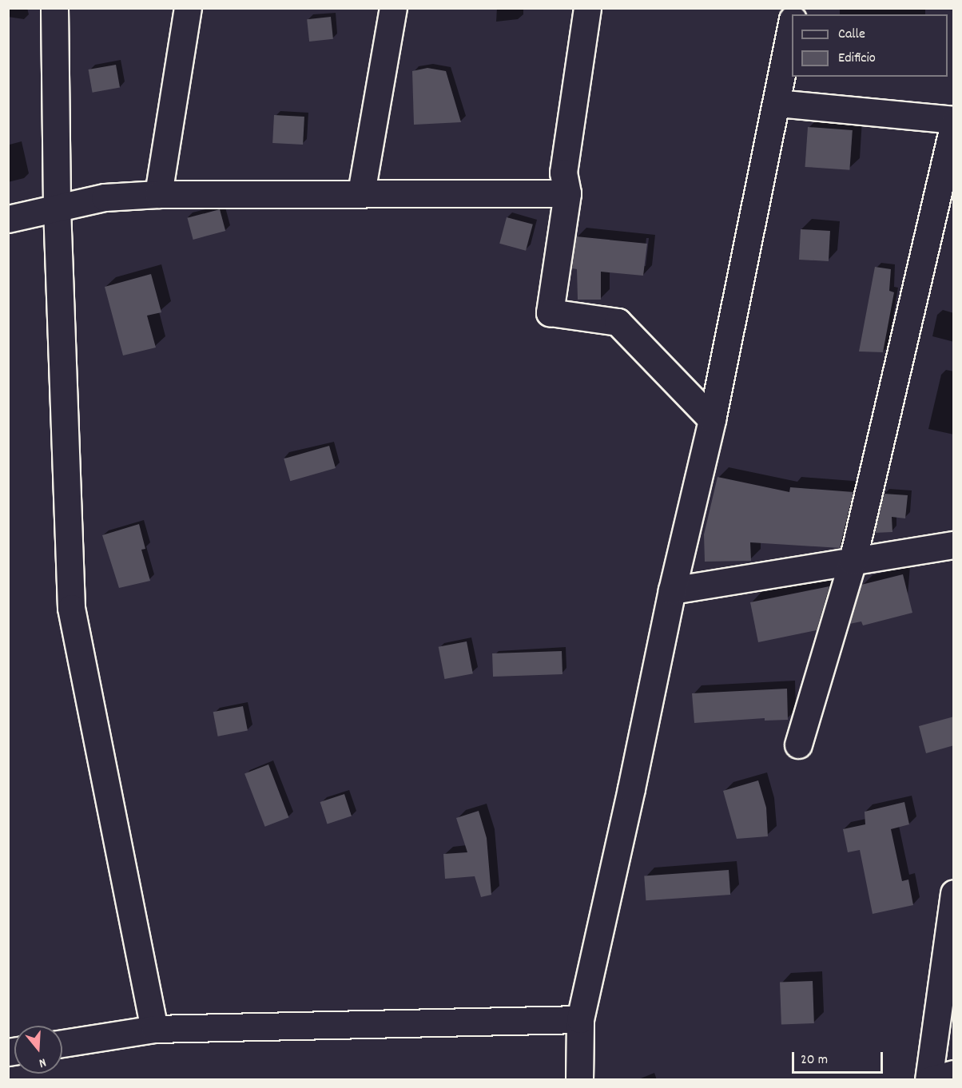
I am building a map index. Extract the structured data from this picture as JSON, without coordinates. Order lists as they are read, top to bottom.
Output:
{
  "legend": ["Calle", "Edificio"],
  "scale_bar": "20 m",
  "north": "bottom"
}
